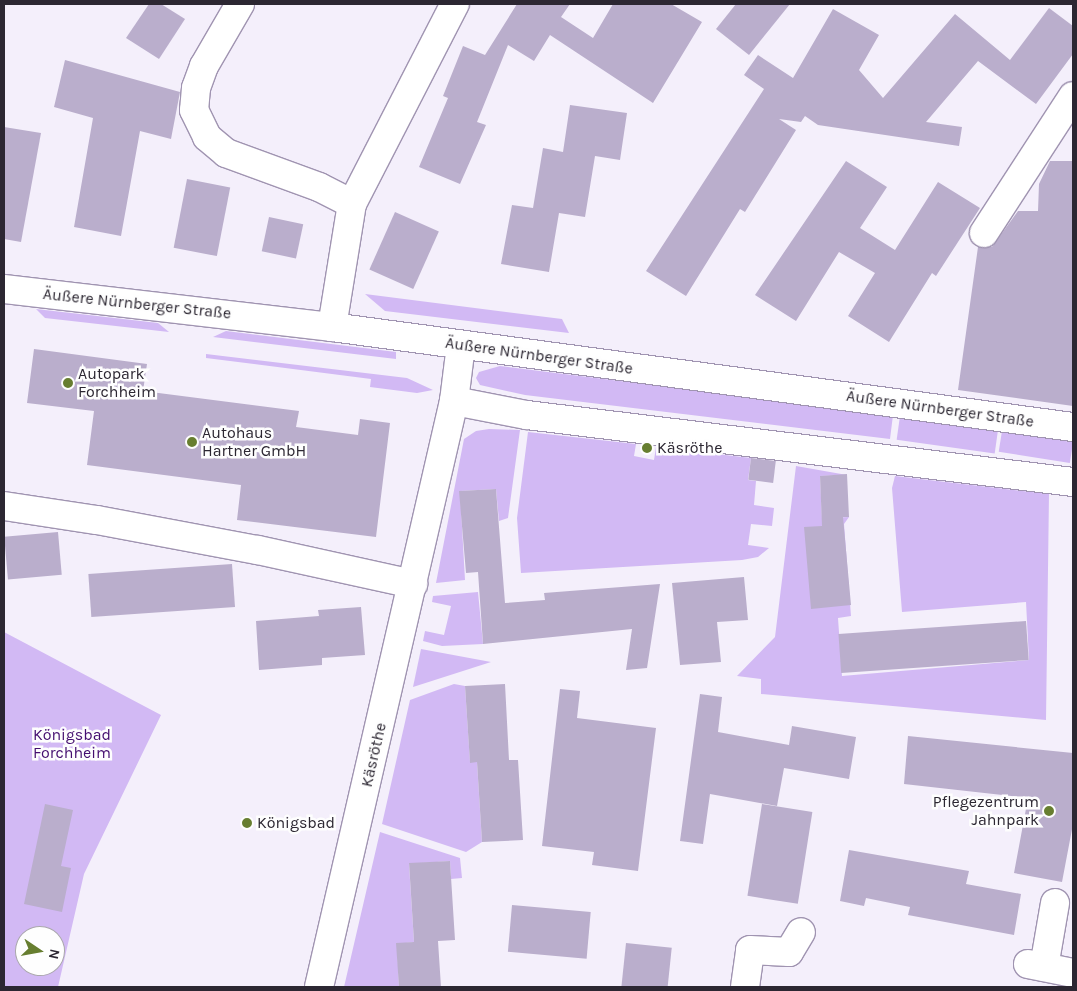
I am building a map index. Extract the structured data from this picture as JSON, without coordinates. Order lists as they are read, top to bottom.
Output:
{
  "streets": {
    "street": ["Äußere Nürnberger Straße", "Käsröthe"]
  },
  "crossings": [
    ["Äußere Nürnberger Straße", "Käsröthe"]
  ],
  "parks": ["Königsbad Forchheim"],
  "places": [
    "Autopark Forchheim",
    "Autohaus Hartner GmbH",
    "Käsröthe",
    "Pflegezentrum Jahnpark",
    "Königsbad"
  ],
  "north": "right"
}
